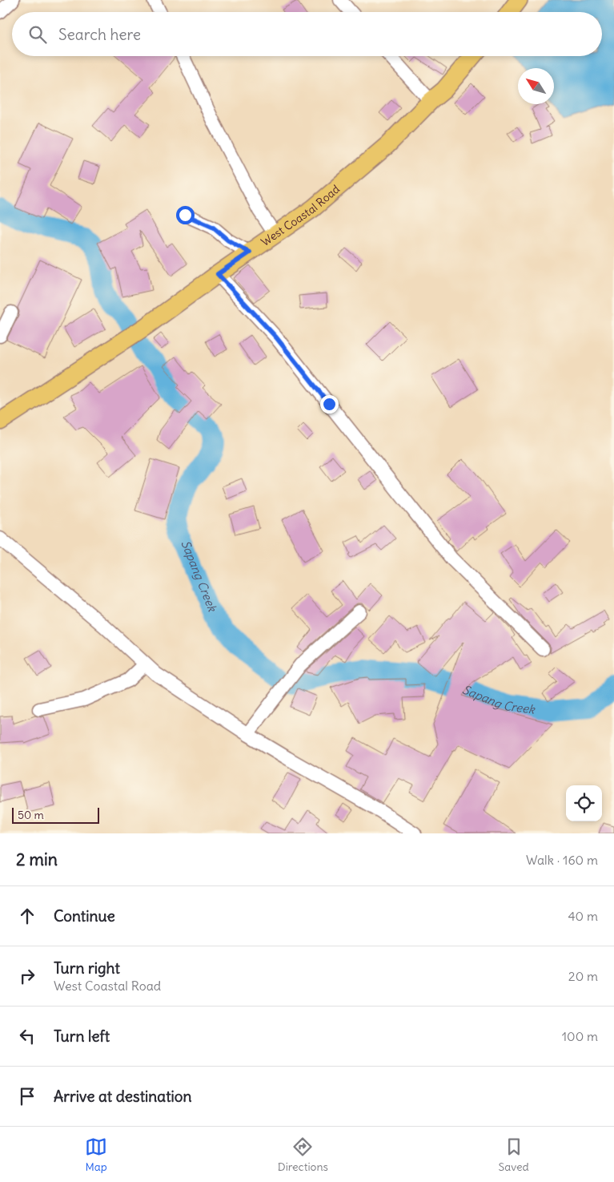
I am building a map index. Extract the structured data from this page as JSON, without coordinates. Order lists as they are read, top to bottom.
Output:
{
  "streets": {
    "main road": ["West Coastal Road"]
  },
  "water": ["Sapang Creek"],
  "scale_bar": "50 m",
  "north": "top left",
  "page": {
    "search": "Search here",
    "scale": "50 m",
    "heading": ["2 min", "Walk · 160 m"],
    "list": [
      ["Continue", "40 m"],
      ["Turn right", "West Coastal Road", "20 m"],
      ["Turn left", "100 m"],
      "Arrive at destination"
    ],
    "nav": ["Map", "Directions", "Saved"]
  }
}
